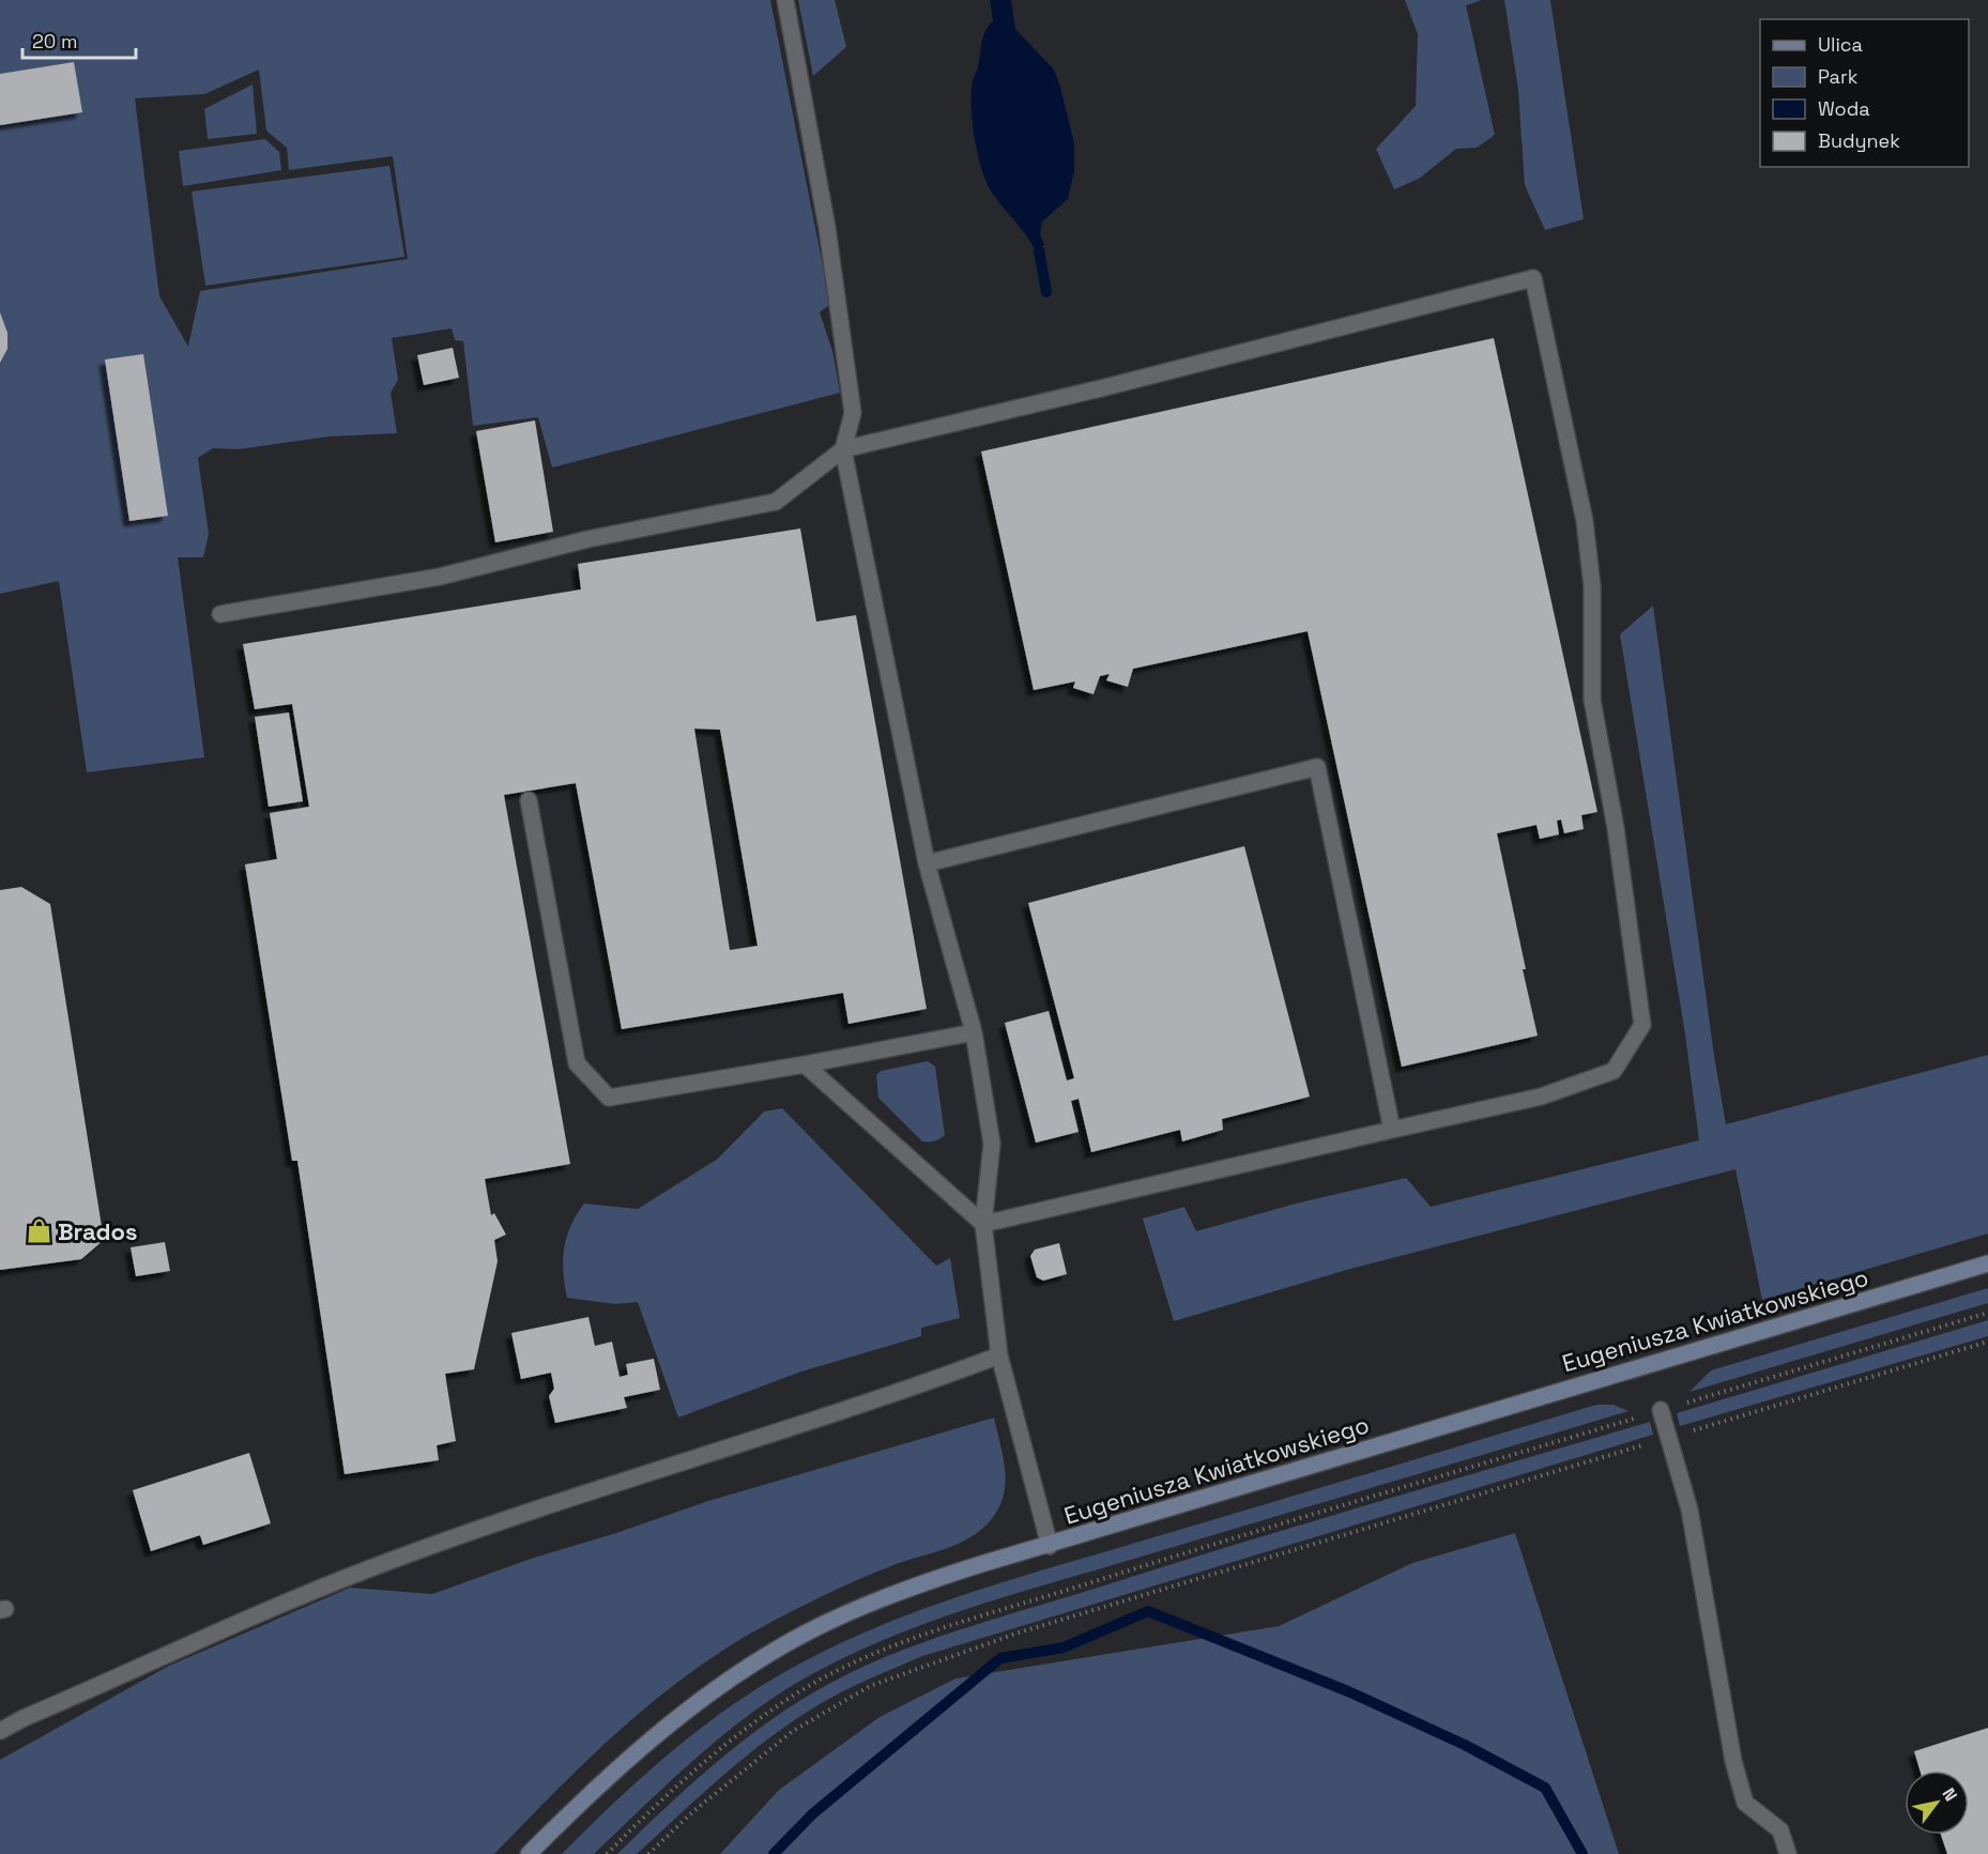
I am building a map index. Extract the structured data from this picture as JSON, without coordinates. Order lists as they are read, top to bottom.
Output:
{
  "streets": {
    "main road": ["Eugeniusza Kwiatkowskiego"]
  },
  "places": {
    "shop": ["Brados"]
  },
  "legend": [
    "Ulica",
    "Park",
    "Woda",
    "Budynek"
  ],
  "scale_bar": "20 m",
  "north": "top right"
}
